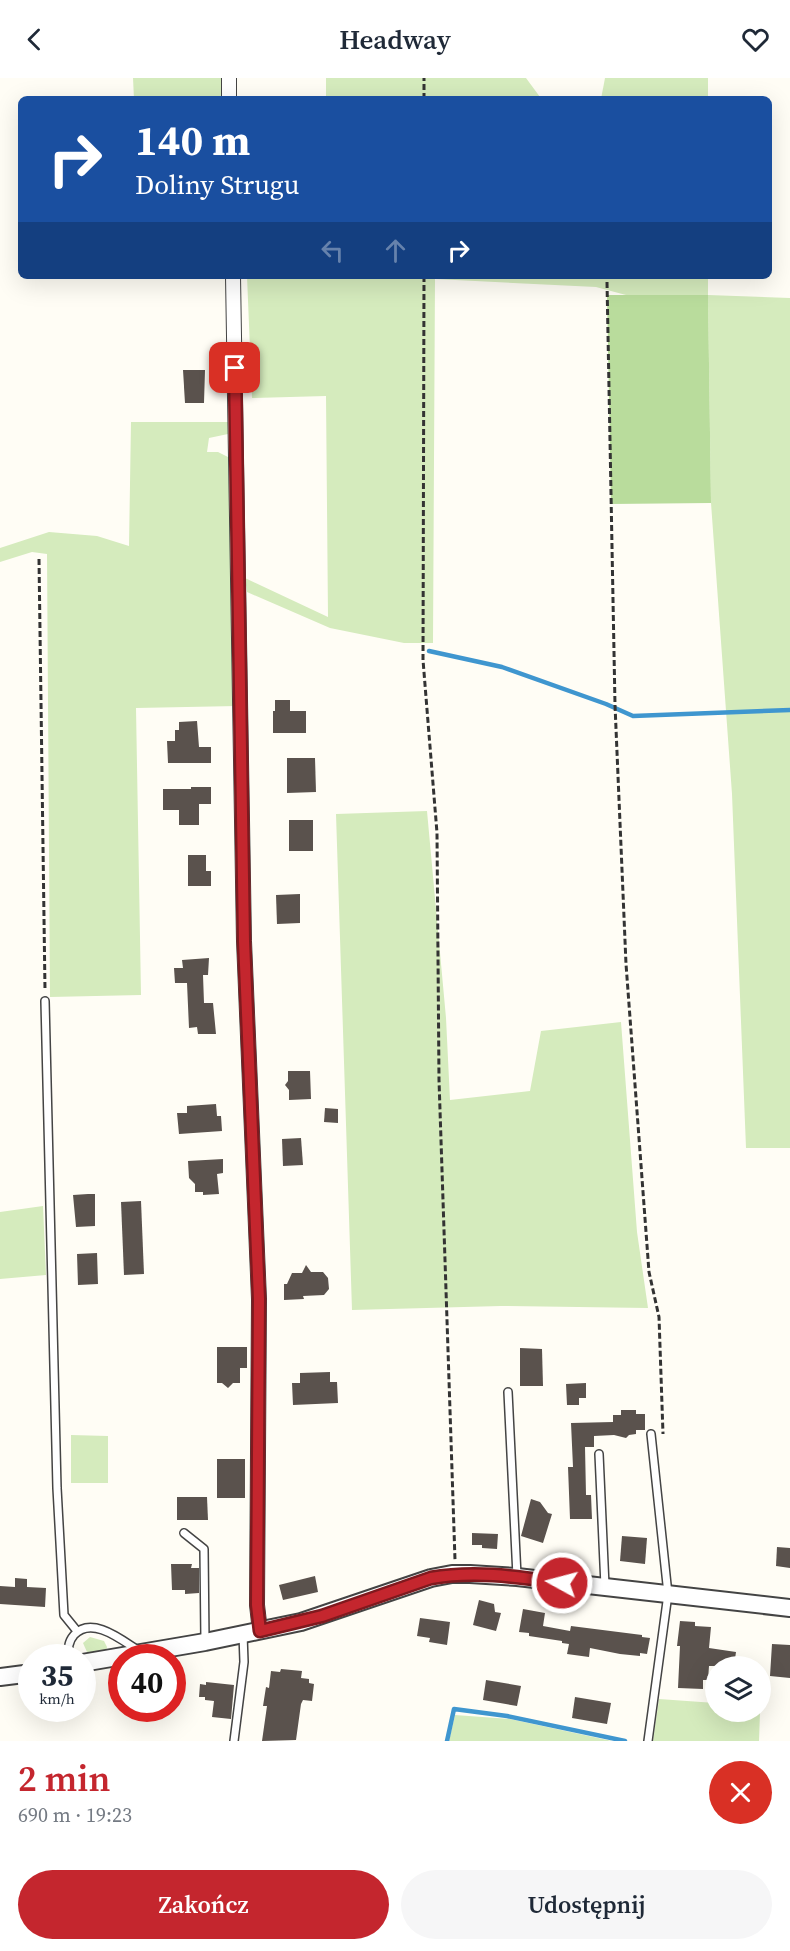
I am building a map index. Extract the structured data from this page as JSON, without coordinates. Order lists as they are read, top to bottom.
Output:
{
  "page": {
    "header": "Headway",
    "turn": ["140 m", "Doliny Strugu"],
    "speed": "35 km/h",
    "limit": "40",
    "heading": ["2 min", "690 m · 19:23"],
    "buttons": ["Zakończ", "Udostępnij"]
  }
}
